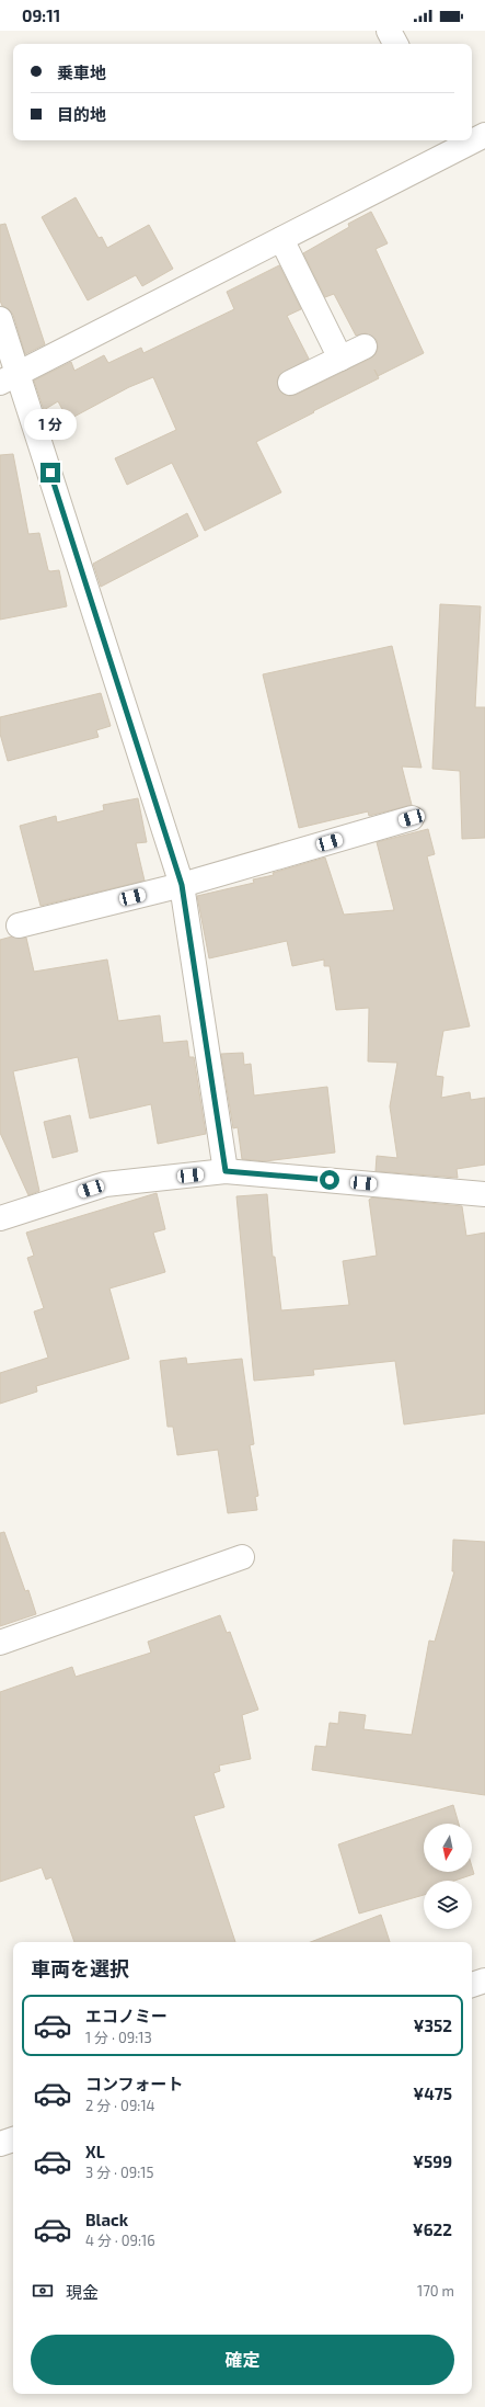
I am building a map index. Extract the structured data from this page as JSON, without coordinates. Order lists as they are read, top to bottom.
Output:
{
  "north": "bottom",
  "page": {
    "status": "09:11",
    "banner": ["乗車地", "目的地"],
    "bubble": "1 分",
    "heading": "車両を選択",
    "list": [
      {
        "name": "エコノミー",
        "note": "1 分 · 09:13",
        "value": "¥352"
      },
      {
        "name": "コンフォート",
        "note": "2 分 · 09:14",
        "value": "¥475"
      },
      {
        "name": "XL",
        "note": "3 分 · 09:15",
        "value": "¥599"
      },
      {
        "name": "Black",
        "note": "4 分 · 09:16",
        "value": "¥622"
      }
    ],
    "pay": ["現金", "170 m"],
    "buttons": "確定"
  }
}
